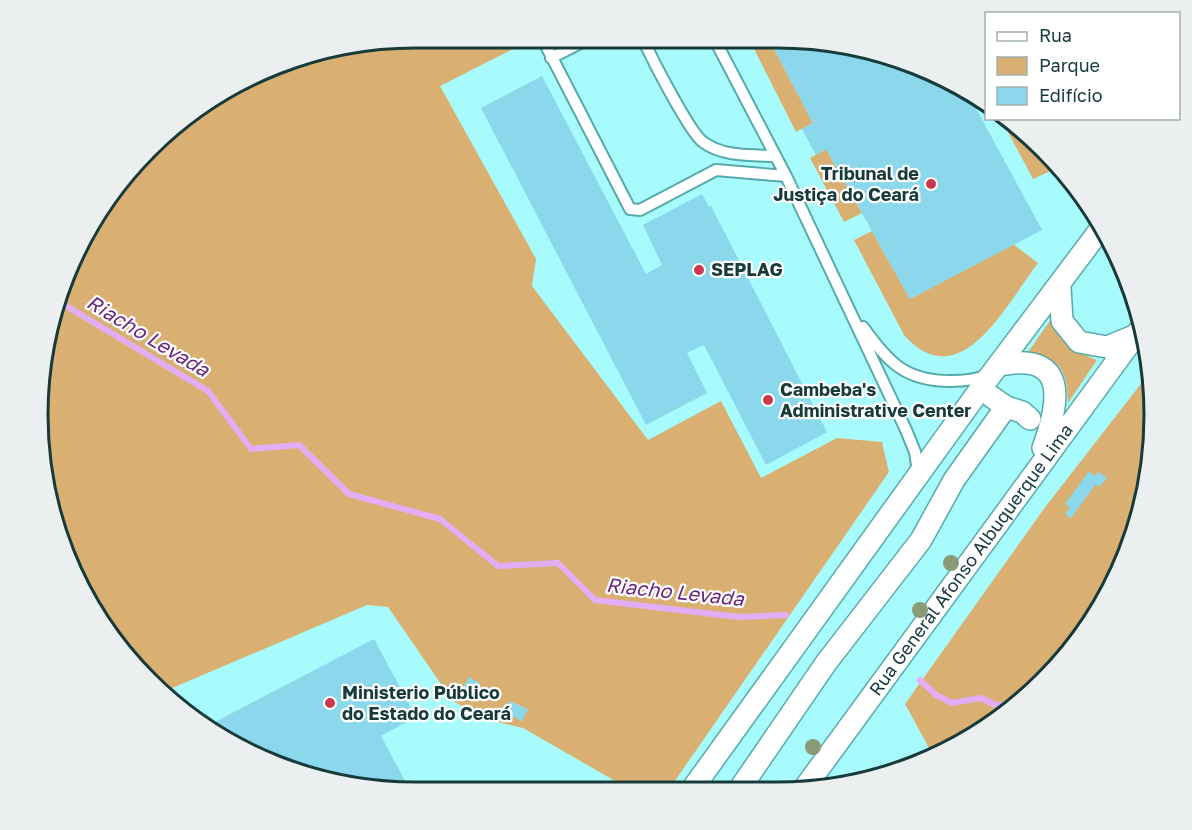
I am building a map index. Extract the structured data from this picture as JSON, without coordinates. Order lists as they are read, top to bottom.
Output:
{
  "streets": {
    "street": ["Rua General Afonso Albuquerque Lima"]
  },
  "water": ["Riacho Levada"],
  "places": [
    "Tribunal de Justiça do Ceará",
    "SEPLAG",
    "Cambeba's Administrative Center",
    "Ministerio Público do Estado do Ceará"
  ],
  "legend": ["Rua", "Parque", "Edifício"]
}
